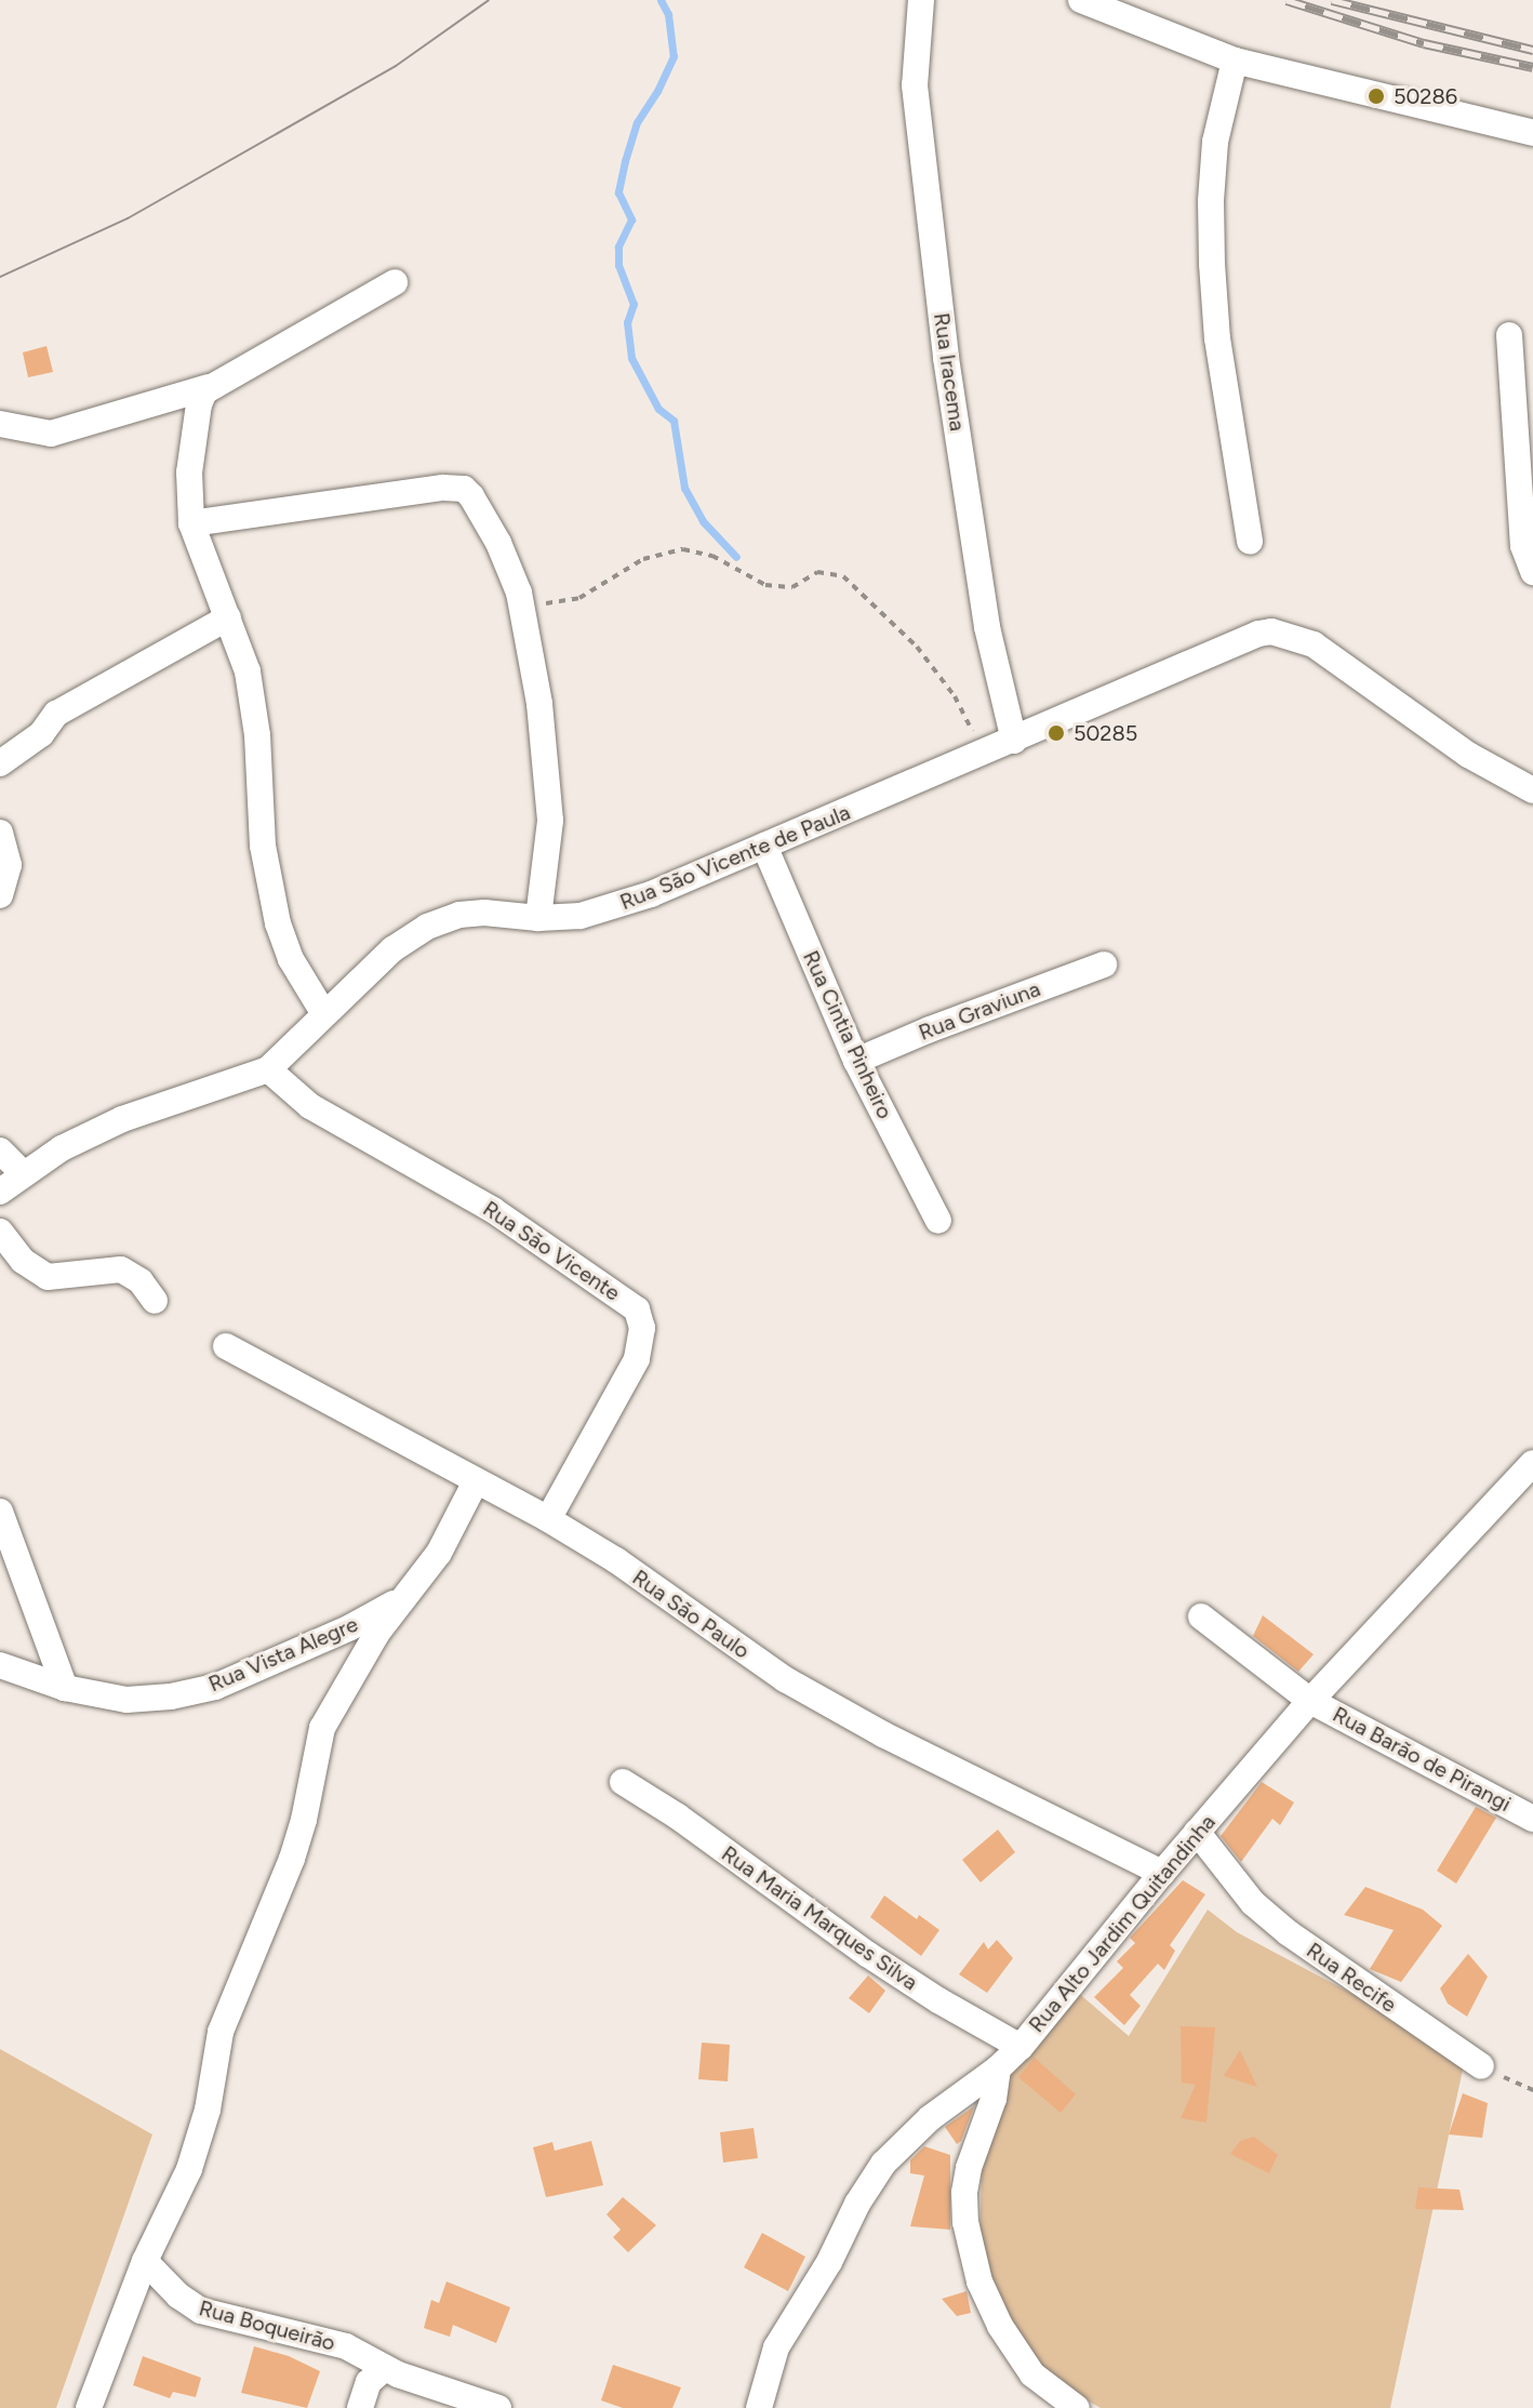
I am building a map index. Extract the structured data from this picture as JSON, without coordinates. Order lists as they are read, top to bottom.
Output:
{
  "streets": {
    "street": [
      "Rua Iracema",
      "Rua São Vicente de Paula",
      "Rua Graviuna",
      "Rua Cintia Pinheiro",
      "Rua São Vicente",
      "Rua São Paulo",
      "Rua Vista Alegre",
      "Rua Barão de Pirangi",
      "Rua Maria Marques Silva",
      "Rua Alto Jardim Quitandinha",
      "Rua Recife",
      "Rua Boqueirão"
    ]
  },
  "crossings": [
    ["Rua Iracema", "Rua São Vicente de Paula"],
    ["Rua São Vicente de Paula", "Rua Cintia Pinheiro"],
    ["Rua São Vicente de Paula", "Rua São Vicente"],
    ["Rua Graviuna", "Rua Cintia Pinheiro"],
    ["Rua São Vicente", "Rua São Paulo"],
    ["Rua São Paulo", "Rua Alto Jardim Quitandinha"],
    ["Rua Barão de Pirangi", "Rua Alto Jardim Quitandinha"],
    ["Rua Maria Marques Silva", "Rua Alto Jardim Quitandinha"],
    ["Rua Alto Jardim Quitandinha", "Rua Recife"]
  ],
  "places": ["50286", "50285"]
}
